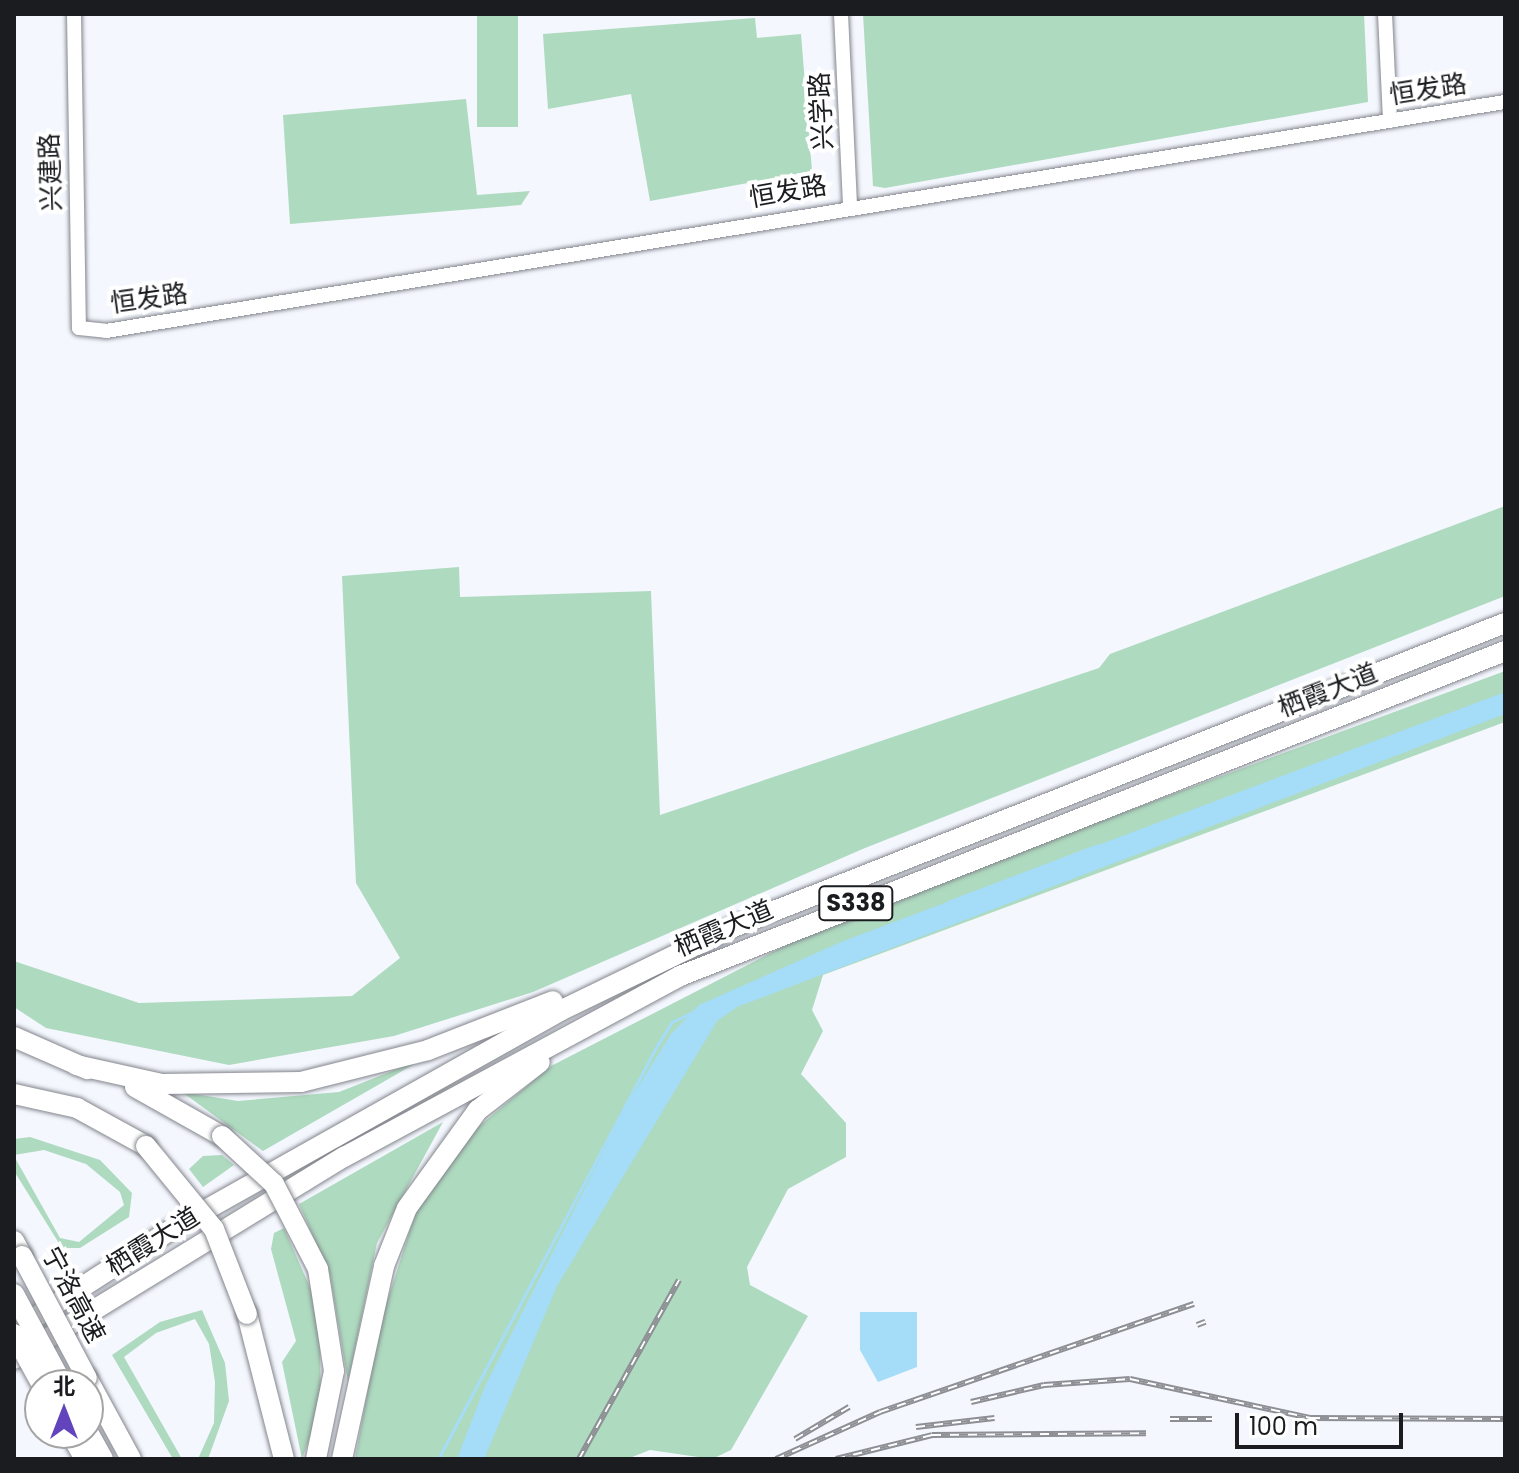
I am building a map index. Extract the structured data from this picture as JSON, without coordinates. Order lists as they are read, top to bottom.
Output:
{
  "streets": {
    "highway": ["栖霞大道", "S338", "宁洛高速"],
    "street": ["恒发路", "兴学路", "兴建路"]
  },
  "crossings": [
    ["恒发路", "兴学路"],
    ["恒发路", "兴建路"]
  ],
  "scale_bar": "100 m",
  "north": "top"
}
